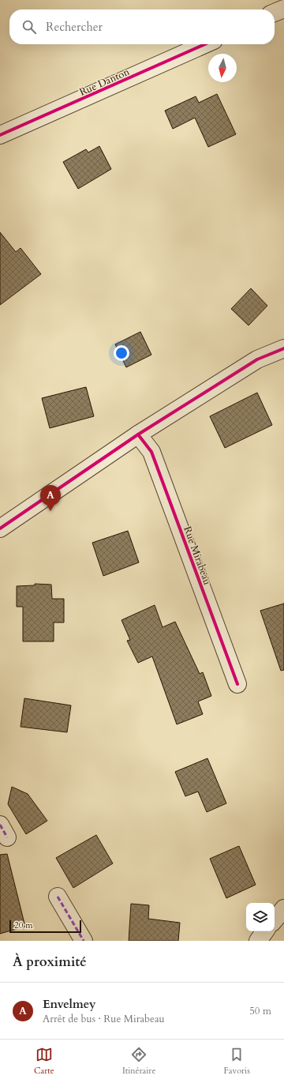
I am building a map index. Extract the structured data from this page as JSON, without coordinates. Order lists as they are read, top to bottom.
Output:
{
  "streets": {
    "street": ["Rue Danton", "Rue Mirabeau"]
  },
  "scale_bar": "20 m",
  "north": "bottom",
  "page": {
    "search": "Rechercher",
    "pins": "A",
    "scale": "20 m",
    "heading": "À proximité",
    "list": [
      {
        "mark": "A",
        "name": "Envelmey",
        "note": "Arrêt de bus · Rue Mirabeau",
        "value": "50 m"
      }
    ],
    "nav": ["Carte", "Itinéraire", "Favoris"]
  }
}
